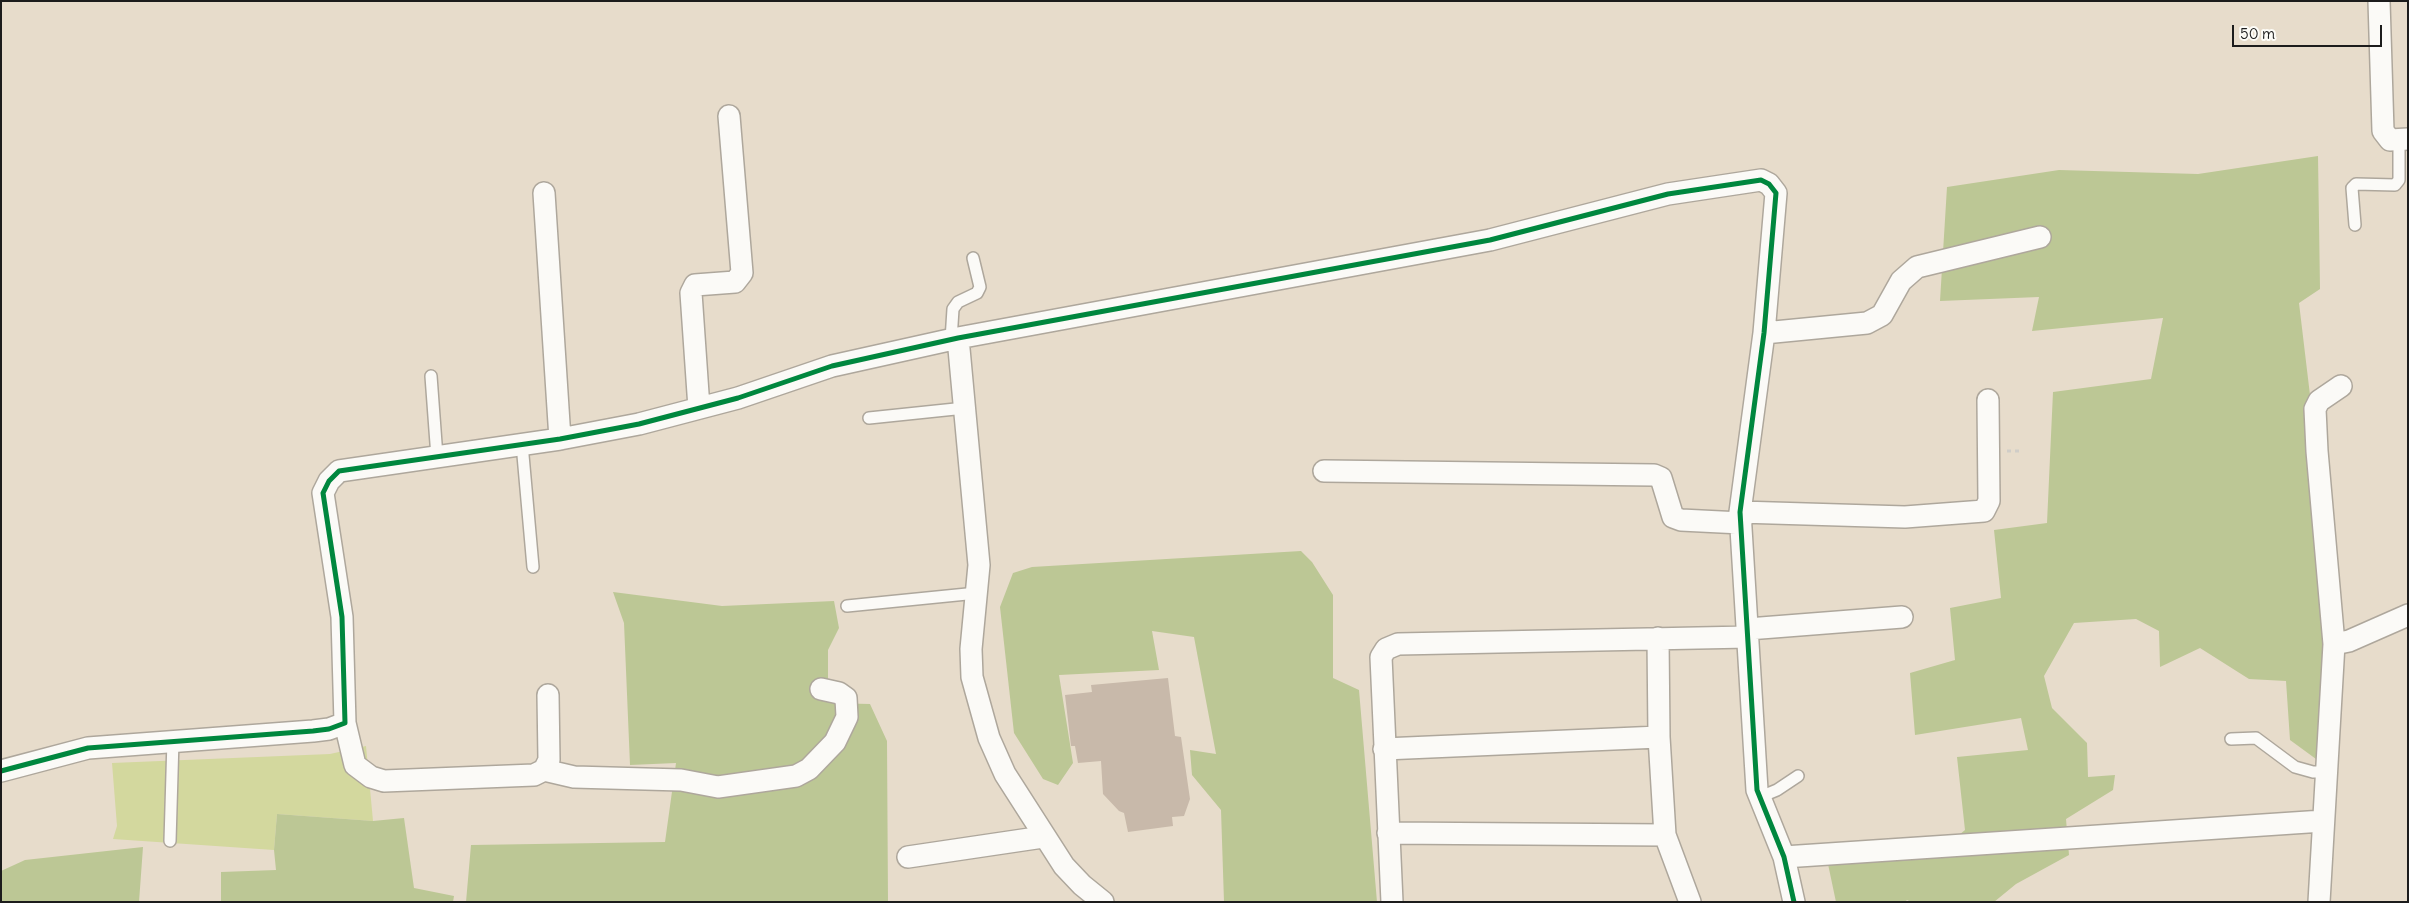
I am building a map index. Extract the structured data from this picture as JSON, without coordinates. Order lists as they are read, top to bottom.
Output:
{
  "scale_bar": "50 m"
}
